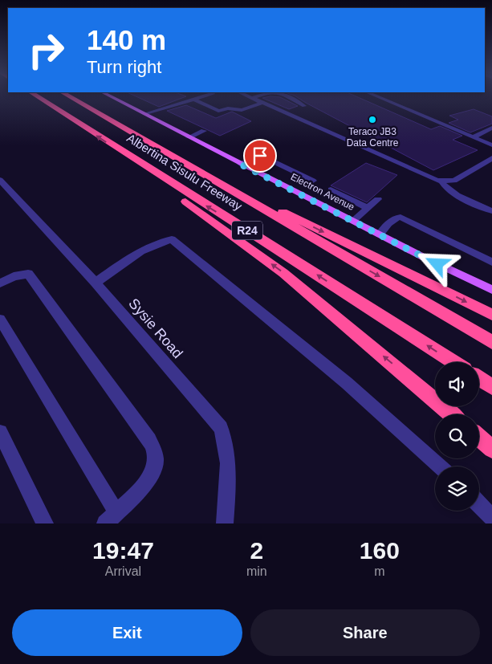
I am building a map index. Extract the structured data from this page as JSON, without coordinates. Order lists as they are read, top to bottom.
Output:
{
  "streets": {
    "highway": ["Albertina Sisulu Freeway", "R24"],
    "main road": ["Electron Avenue"],
    "street": ["Sysie Road"]
  },
  "places": ["Teraco JB3 Data Centre"],
  "page": {
    "turn": ["140 m", "Turn right"],
    "eta": [
      "19:47",
      "Arrival",
      "2",
      "min",
      "160",
      "m"
    ],
    "buttons": ["Exit", "Share"]
  }
}
